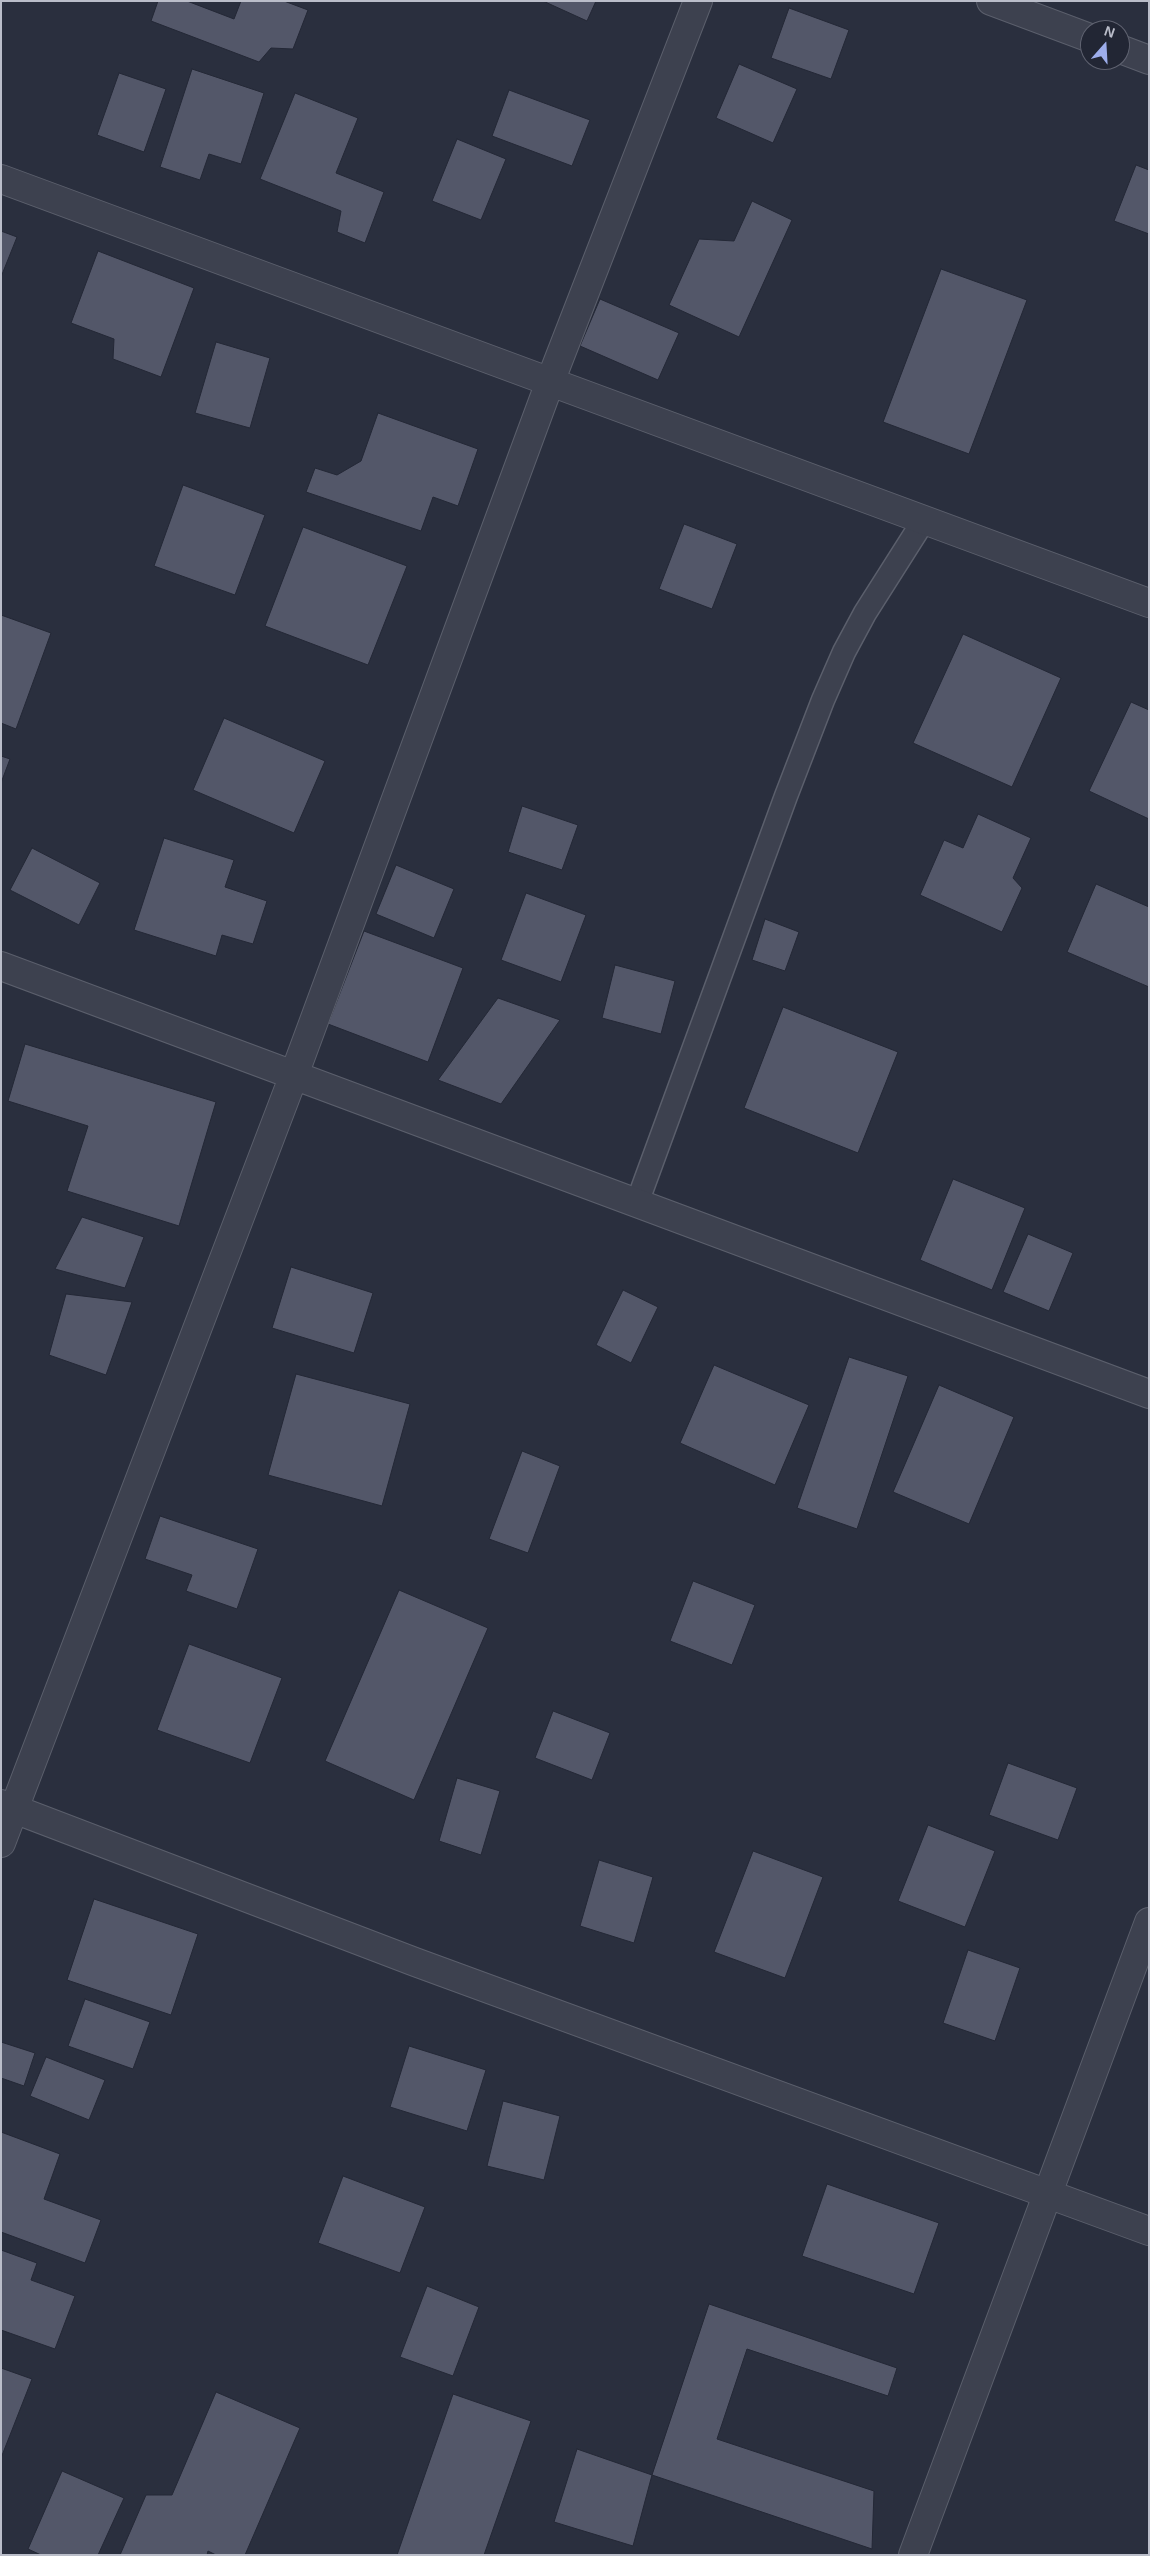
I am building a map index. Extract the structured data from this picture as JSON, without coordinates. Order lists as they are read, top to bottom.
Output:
{
  "north": "top"
}
